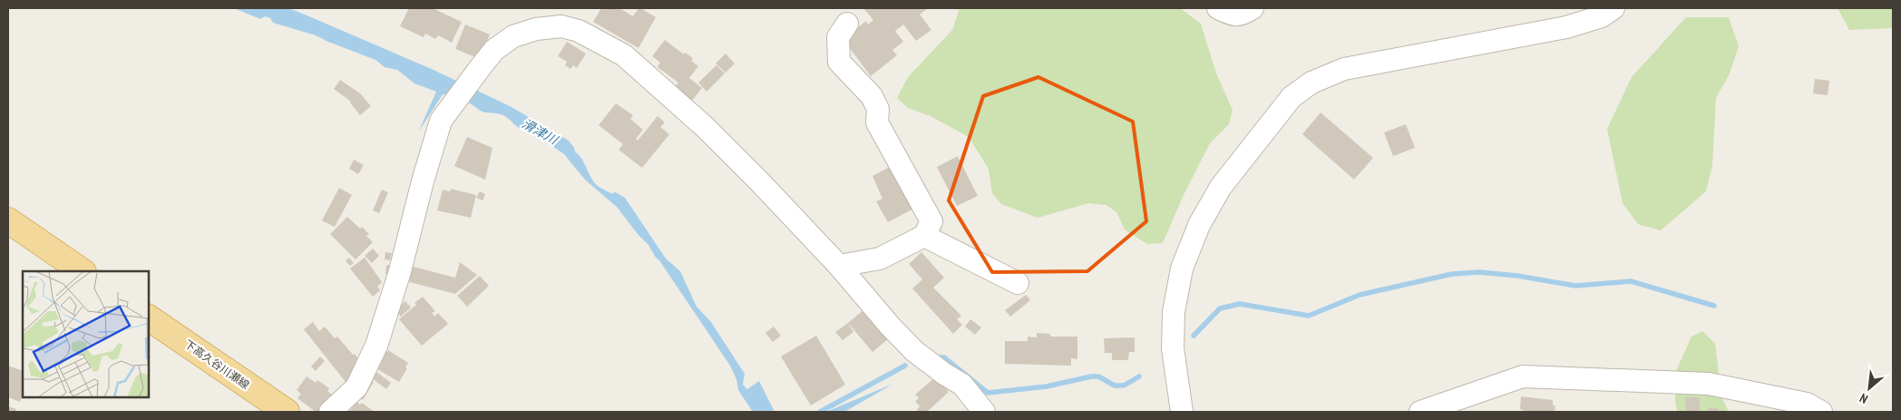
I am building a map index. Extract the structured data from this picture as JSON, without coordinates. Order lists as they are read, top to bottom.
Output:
{
  "streets": {
    "main road": ["下高久谷川瀬線"]
  },
  "water": ["滑津川"],
  "north": "bottom left"
}
